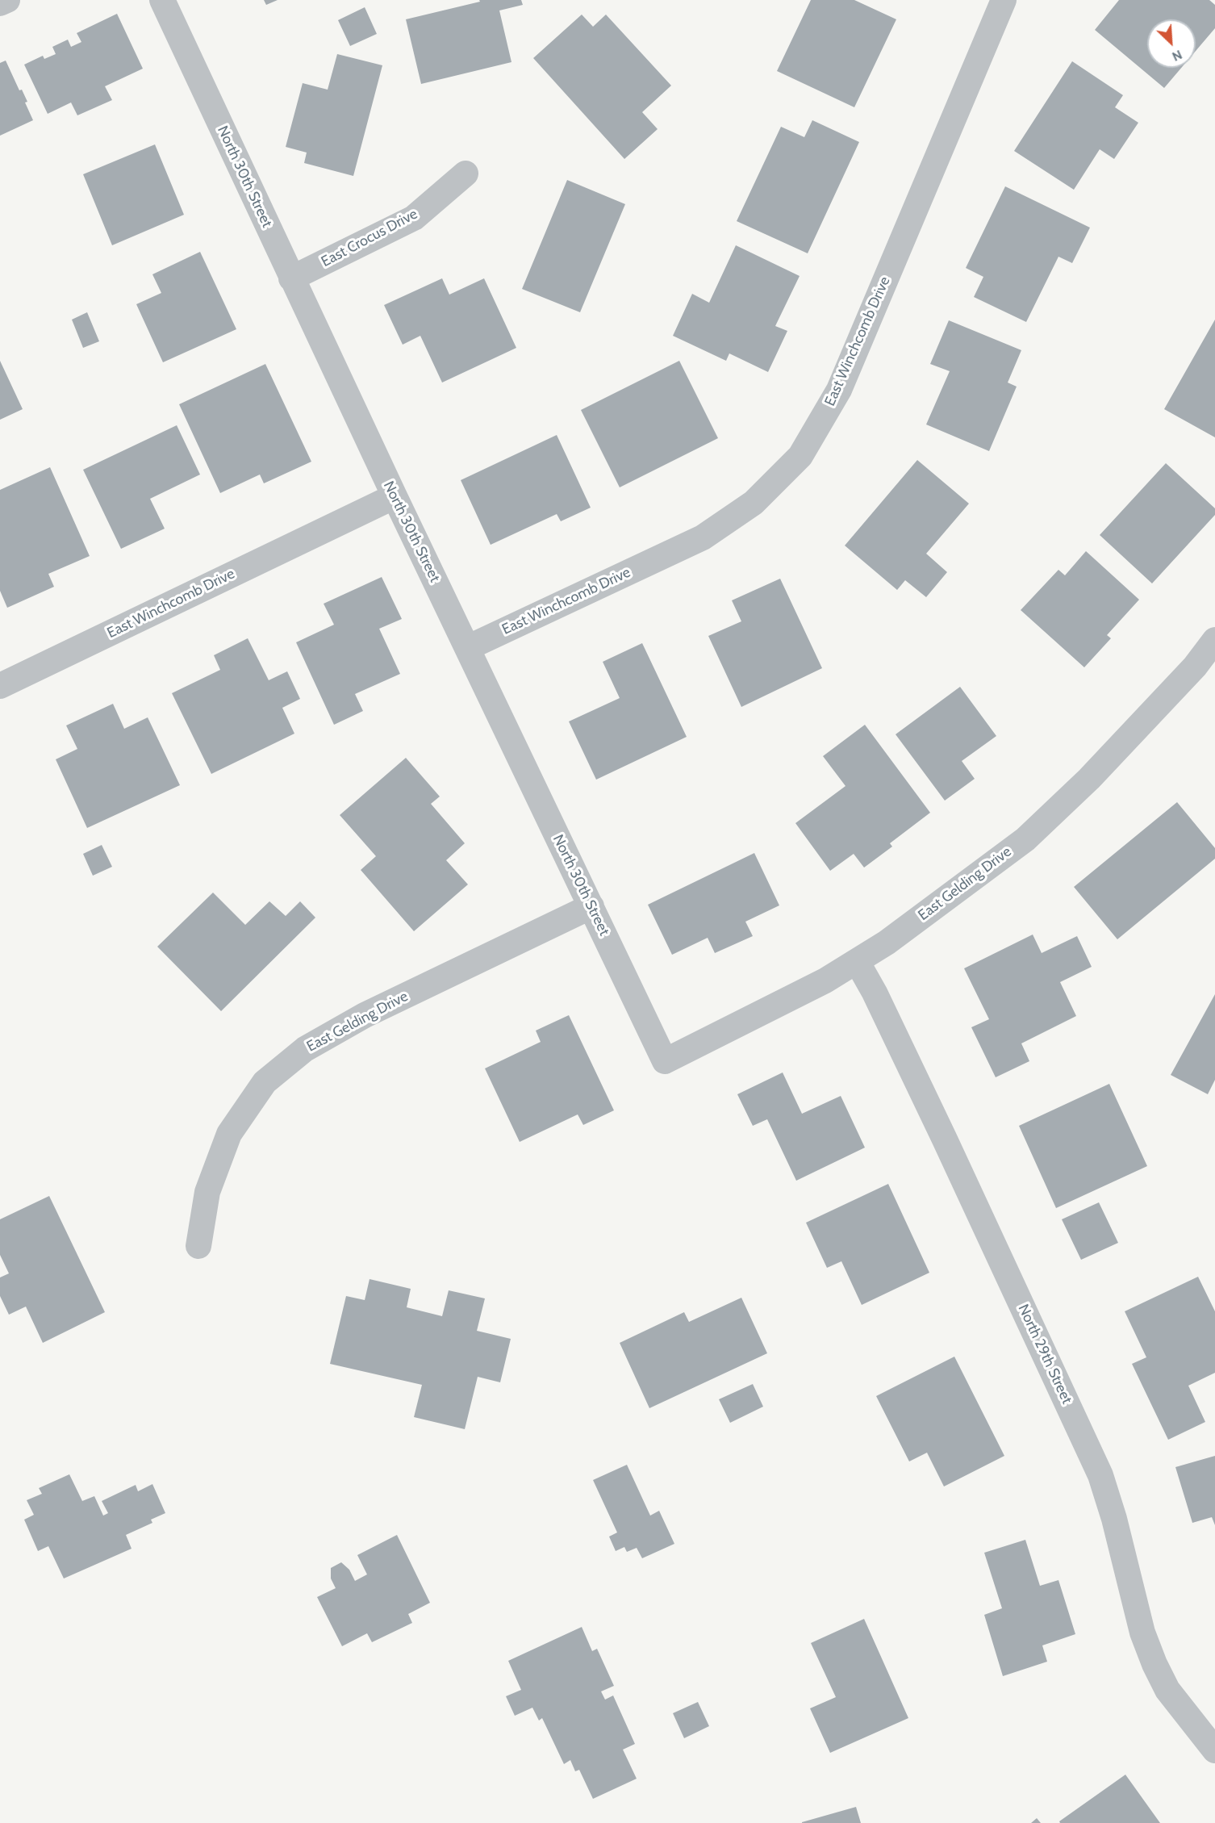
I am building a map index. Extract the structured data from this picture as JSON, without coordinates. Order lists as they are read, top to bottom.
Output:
{
  "streets": {
    "street": [
      "North 30th Street",
      "East Crocus Drive",
      "East Winchcomb Drive",
      "East Gelding Drive",
      "North 29th Street"
    ]
  },
  "crossings": [
    ["North 30th Street", "East Crocus Drive"],
    ["North 30th Street", "East Winchcomb Drive"],
    ["North 30th Street", "East Gelding Drive"],
    ["East Gelding Drive", "North 29th Street"]
  ],
  "north": "bottom right"
}
